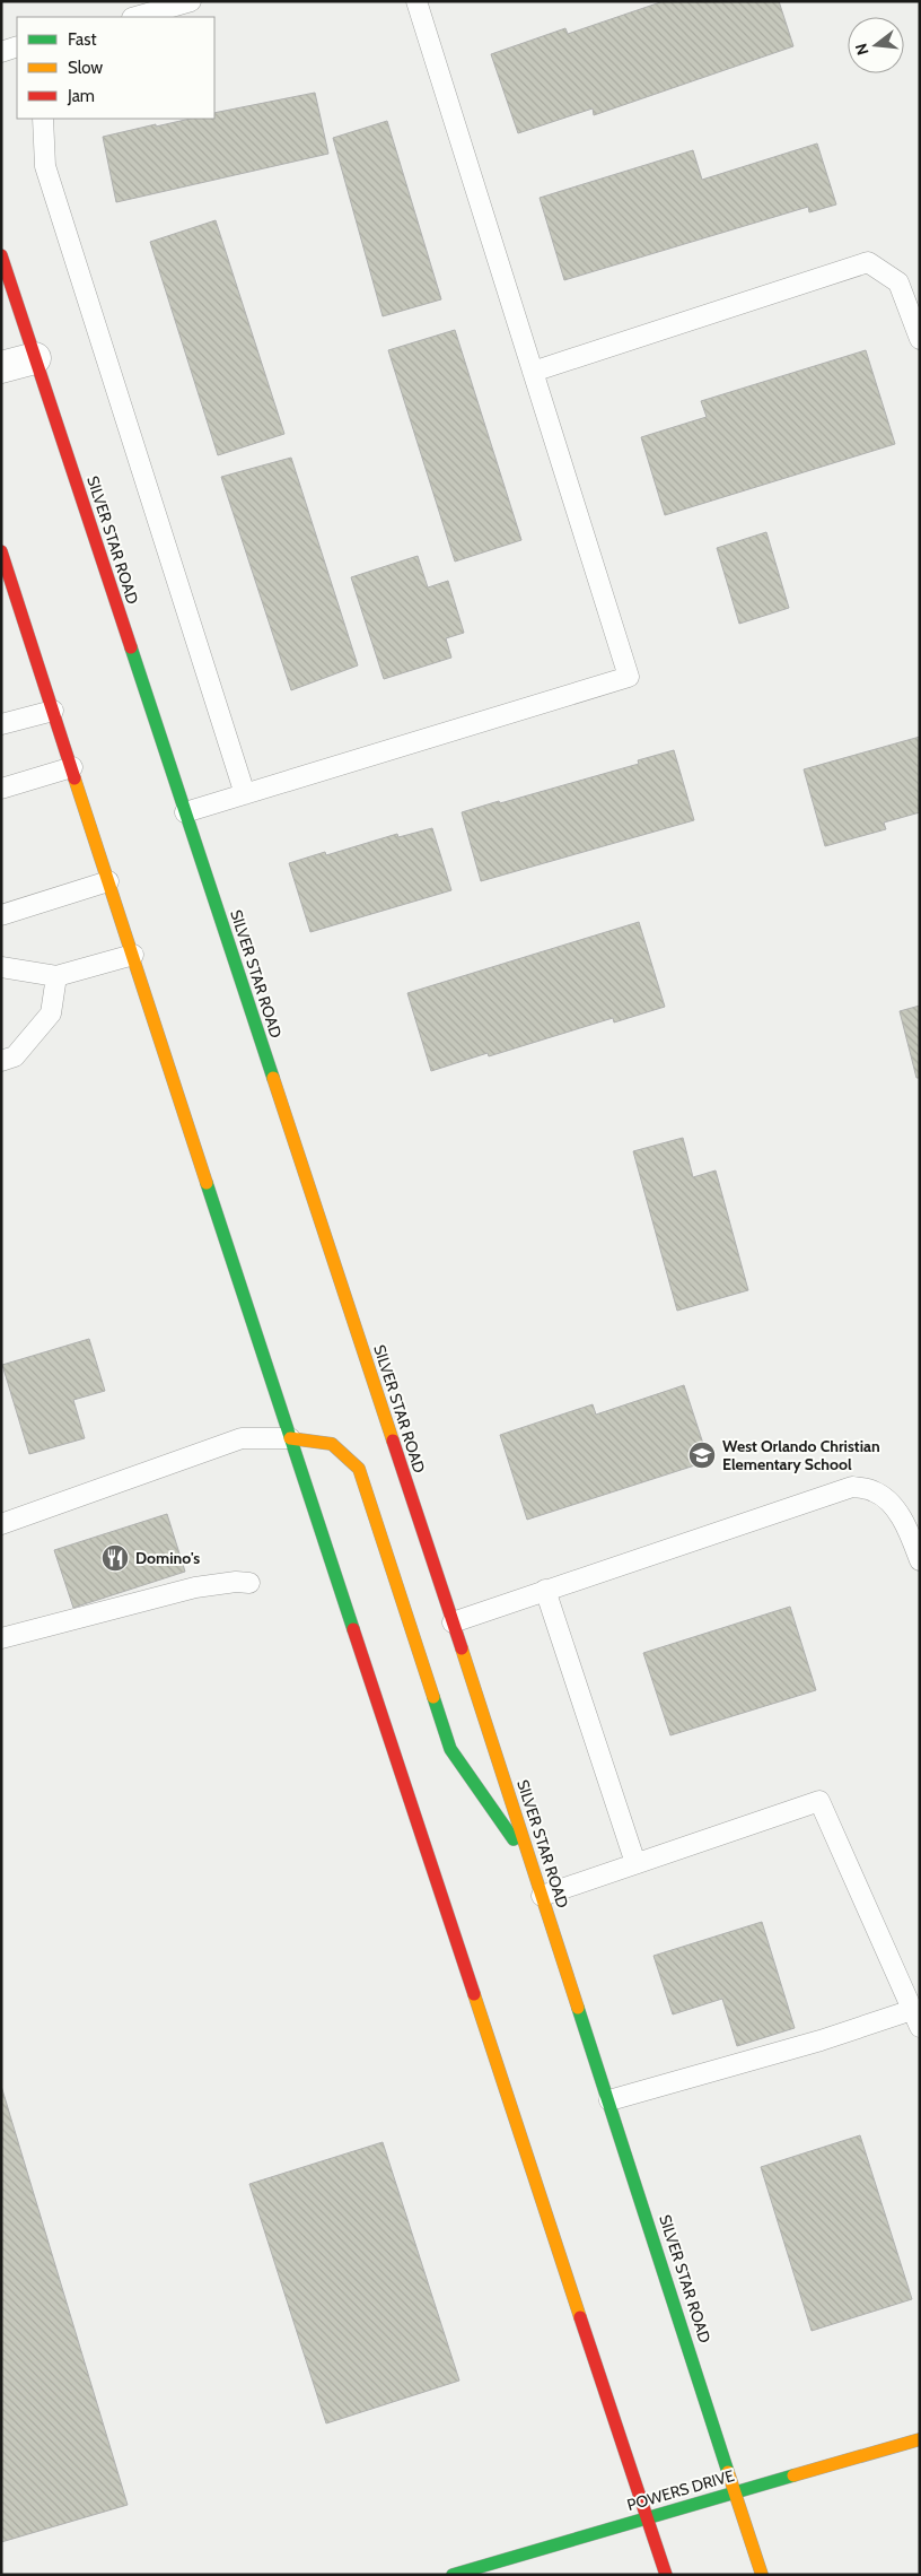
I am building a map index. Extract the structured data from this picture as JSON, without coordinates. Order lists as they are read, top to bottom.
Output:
{
  "streets": {
    "main road": ["SILVER STAR ROAD", "POWERS DRIVE"]
  },
  "crossings": [
    ["SILVER STAR ROAD", "POWERS DRIVE"]
  ],
  "places": {
    "school or university": ["West Orlando Christian Elementary School"],
    "restaurant": ["Domino's"]
  },
  "legend": ["Fast", "Slow", "Jam"],
  "north": "left"
}
